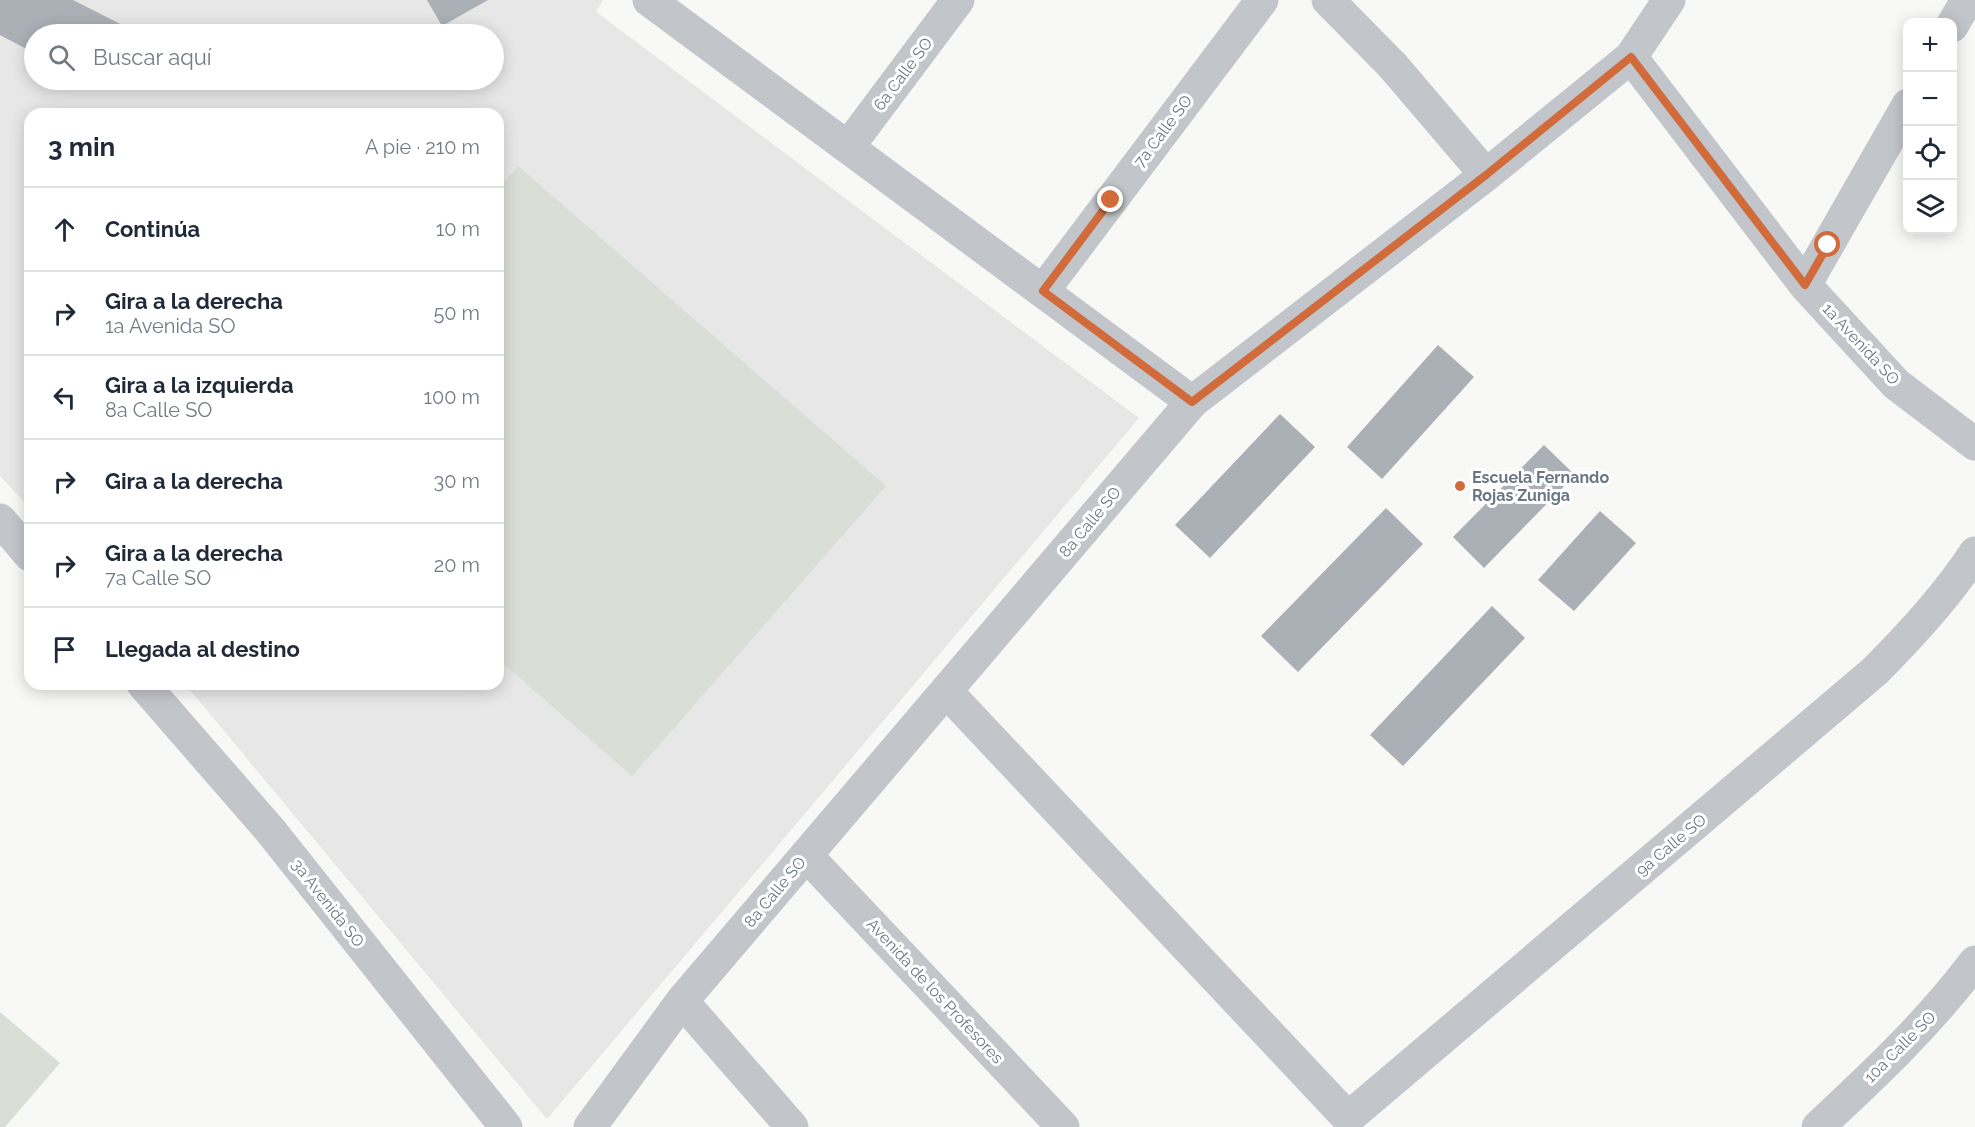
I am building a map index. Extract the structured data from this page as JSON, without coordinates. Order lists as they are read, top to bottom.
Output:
{
  "streets": {
    "street": [
      "6a Calle SO",
      "7a Calle SO",
      "1a Avenida SO",
      "8a Calle SO",
      "9a Calle SO",
      "3a Avenida SO",
      "Avenida de los Profesores",
      "10a Calle SO"
    ]
  },
  "crossings": [
    ["1a Avenida SO", "8a Calle SO"],
    ["8a Calle SO", "9a Calle SO"],
    ["8a Calle SO", "Avenida de los Profesores"]
  ],
  "places": ["Escuela Fernando Rojas Zuniga"],
  "page": {
    "map_buttons": ["+", "−"],
    "search": "Buscar aquí",
    "heading": ["3 min", "A pie · 210 m"],
    "list": [
      ["Continúa", "10 m"],
      ["Gira a la derecha", "1a Avenida SO", "50 m"],
      ["Gira a la izquierda", "8a Calle SO", "100 m"],
      ["Gira a la derecha", "30 m"],
      ["Gira a la derecha", "7a Calle SO", "20 m"],
      "Llegada al destino"
    ]
  }
}
